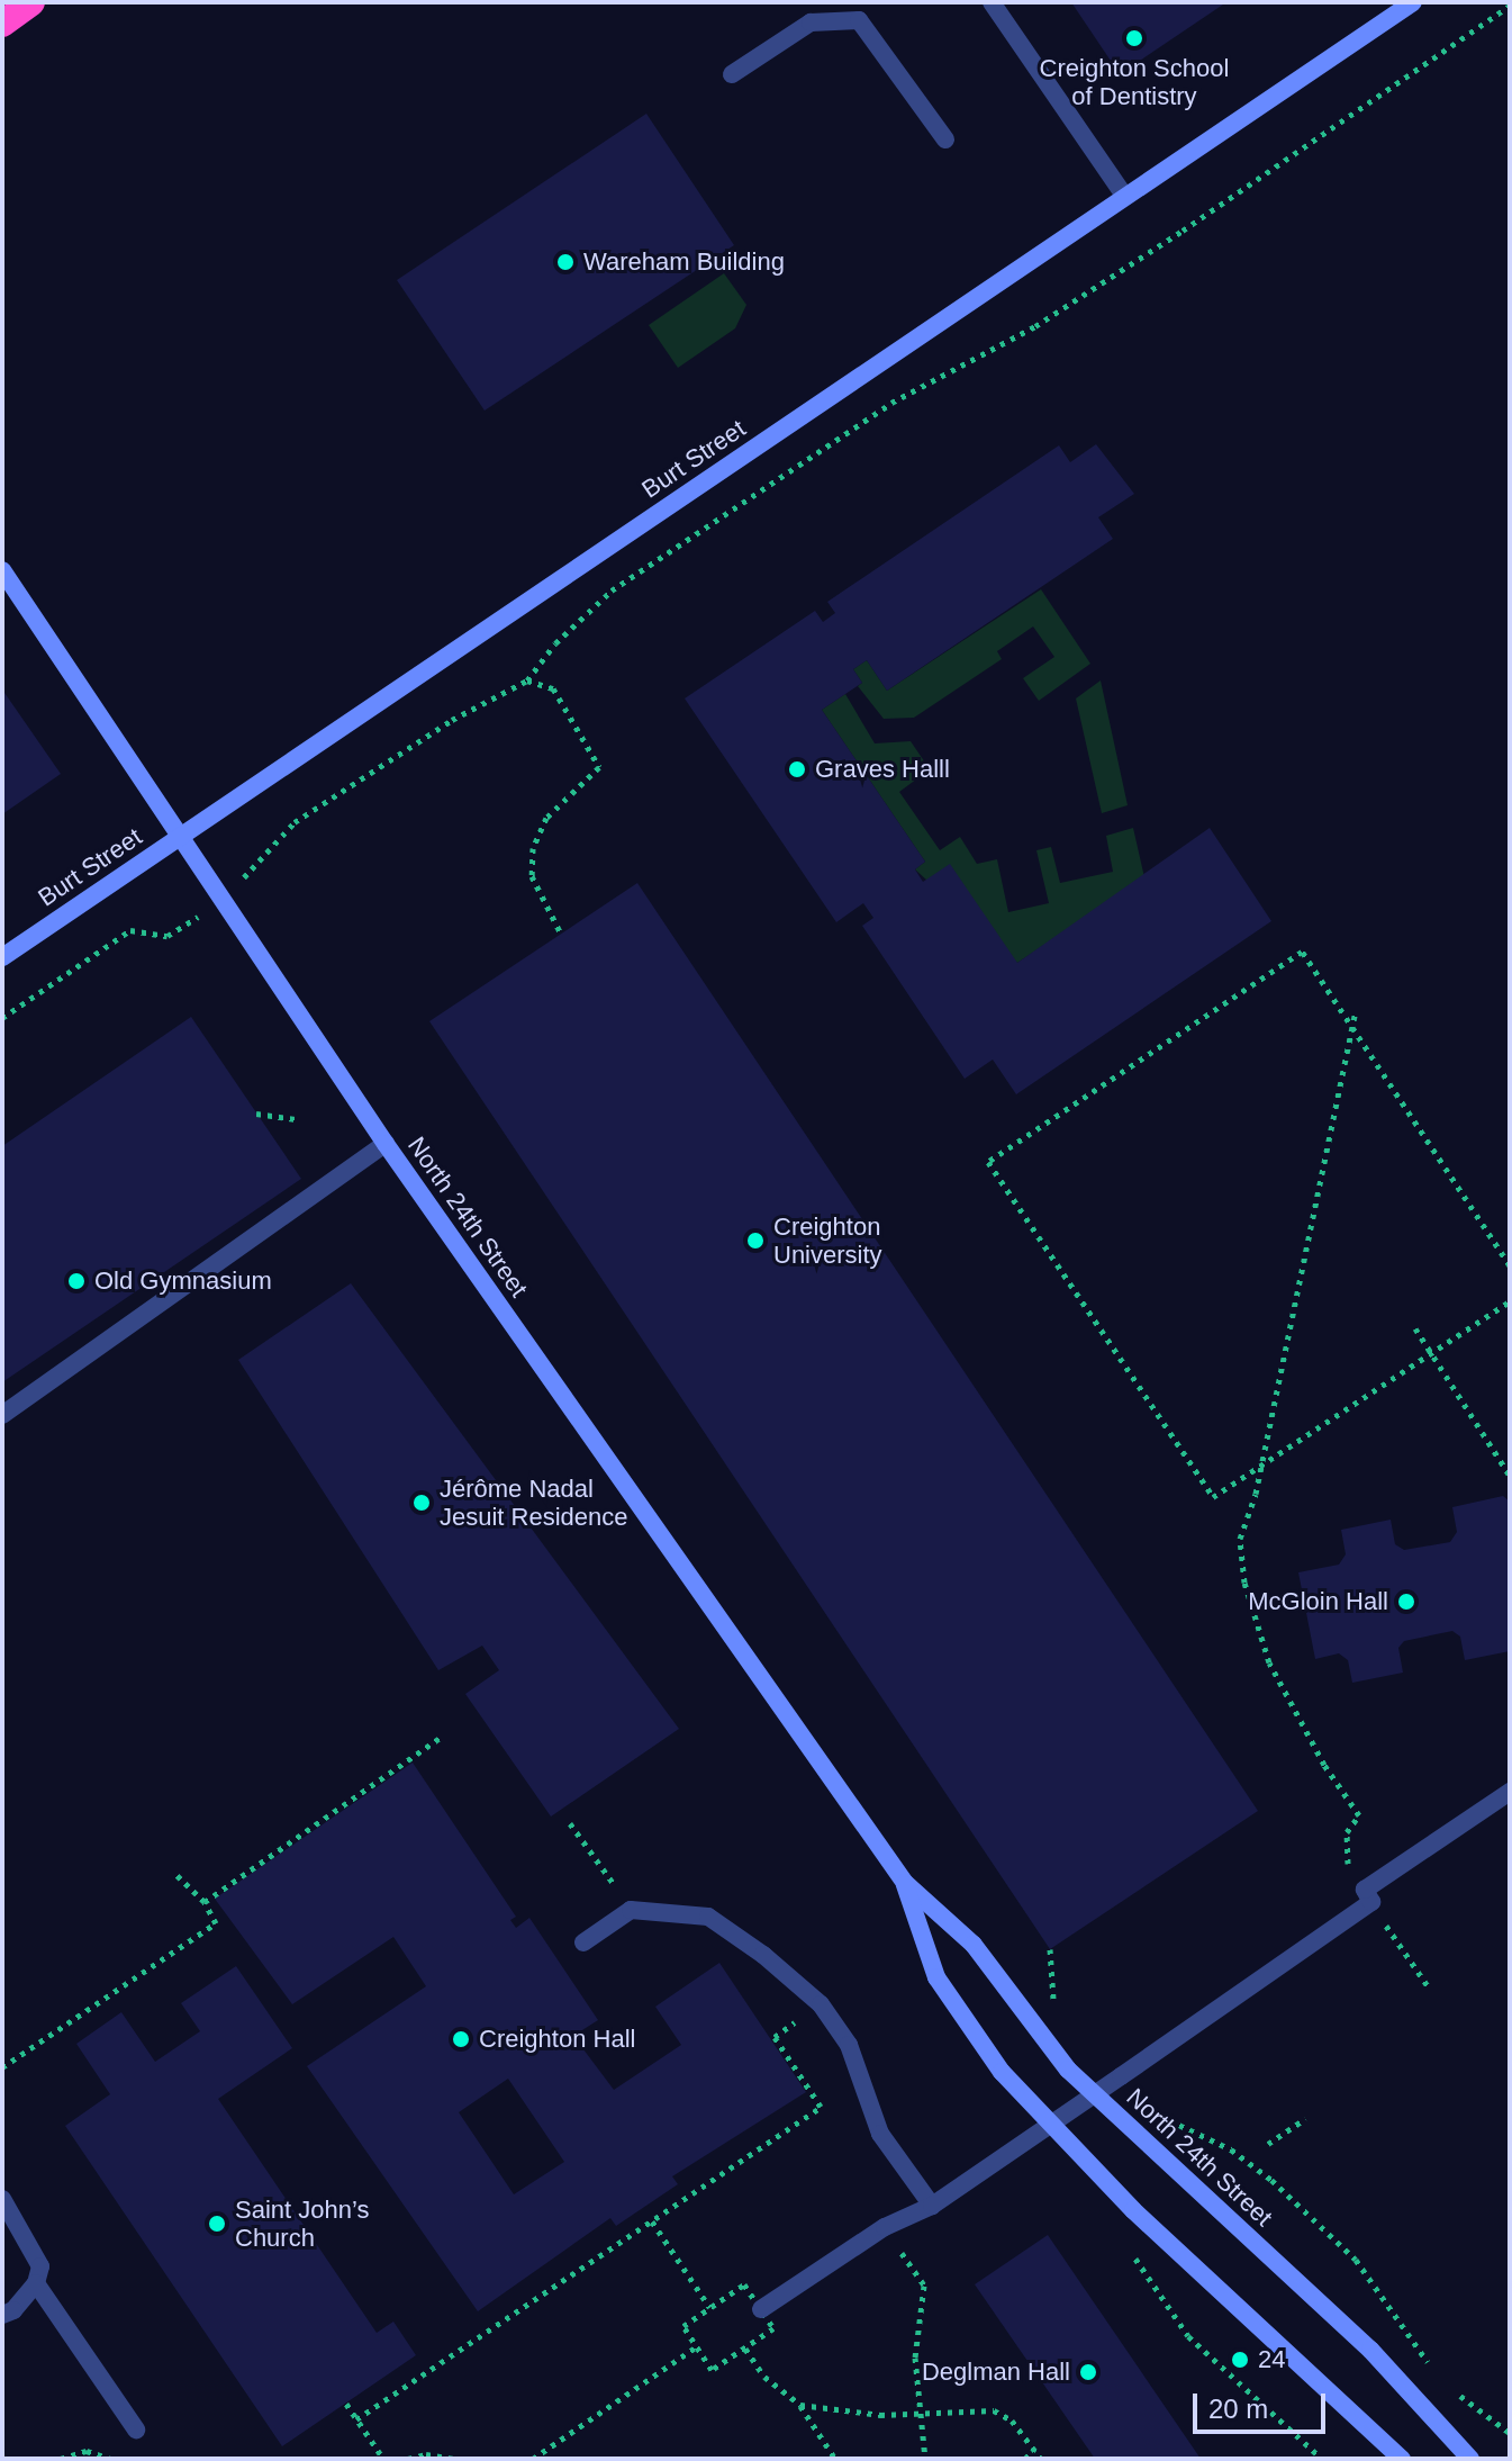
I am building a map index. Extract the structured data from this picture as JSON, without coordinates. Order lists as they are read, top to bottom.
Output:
{
  "streets": {
    "main road": ["Burt Street", "North 24th Street"]
  },
  "crossings": [
    ["Burt Street", "North 24th Street"]
  ],
  "places": [
    "Creighton School of Dentistry",
    "Wareham Building",
    "Graves Halll",
    "Creighton University",
    "Old Gymnasium",
    "Jérôme Nadal Jesuit Residence",
    "McGloin Hall",
    "Creighton Hall",
    "Saint John’s Church",
    "24",
    "Deglman Hall"
  ],
  "scale_bar": "20 m"
}
